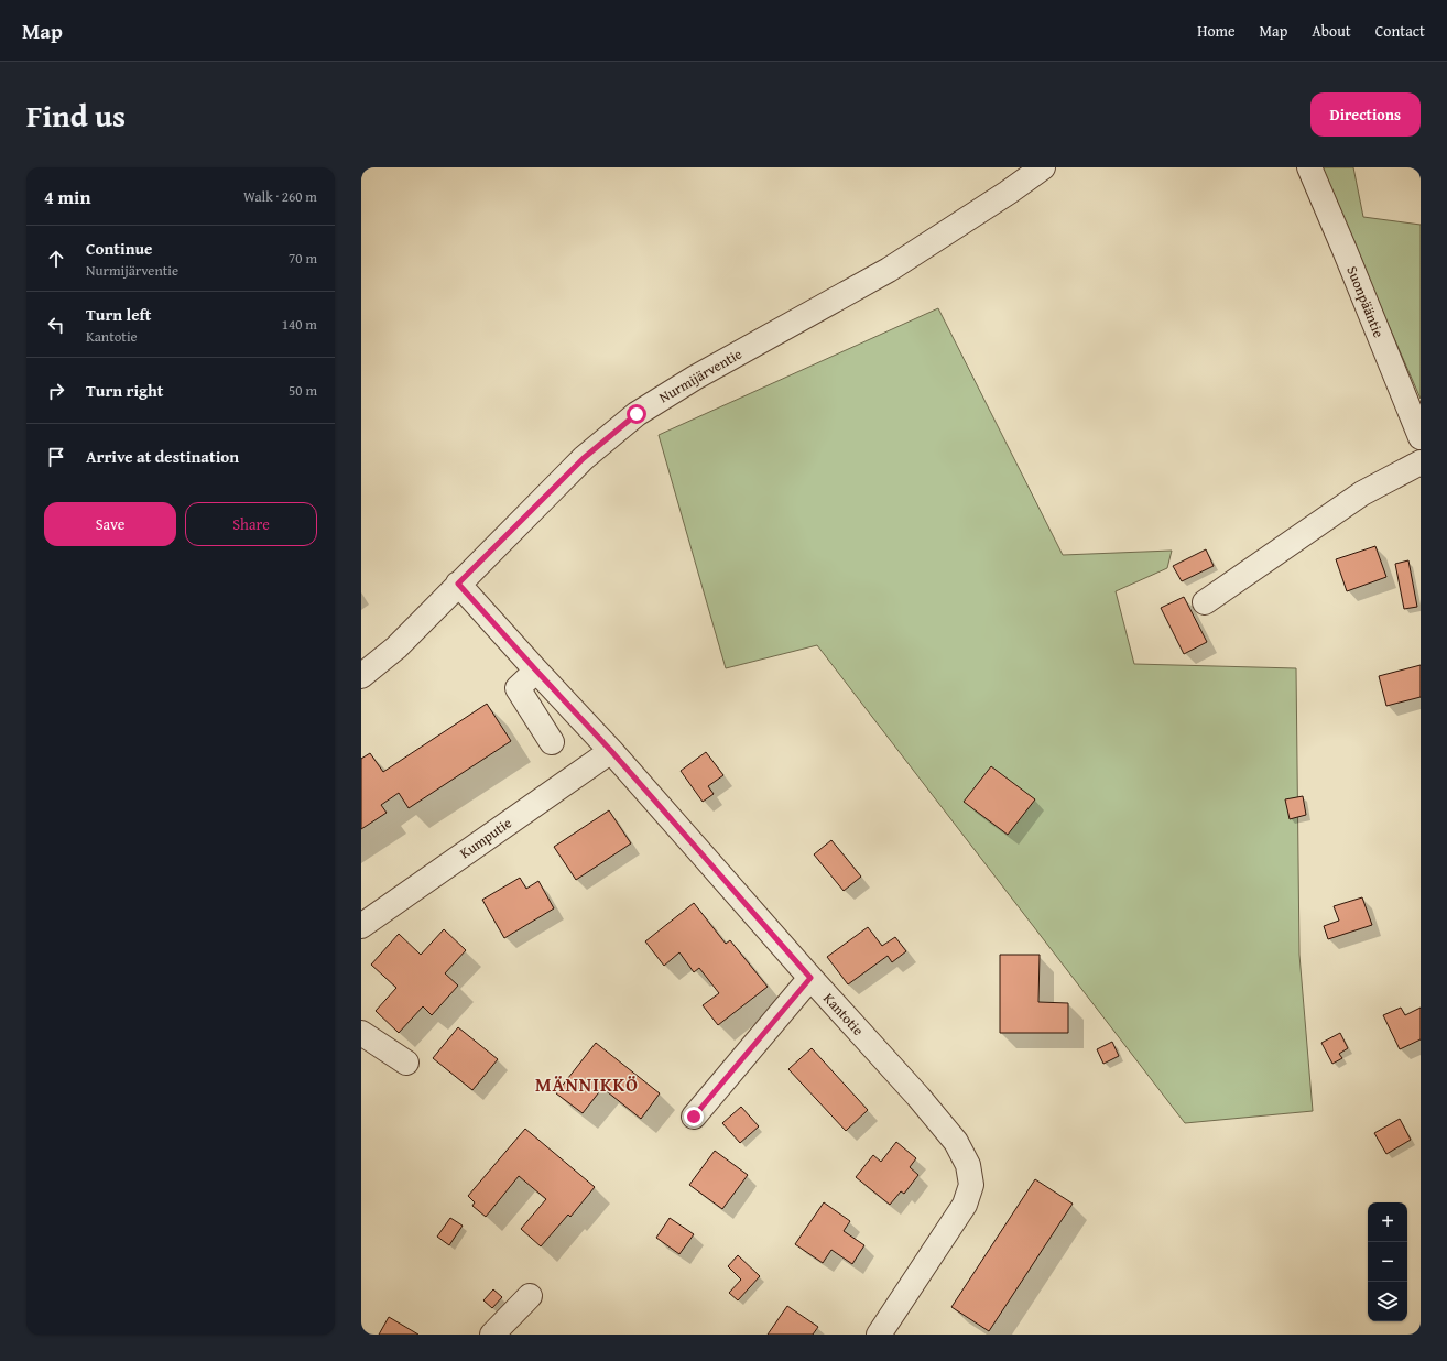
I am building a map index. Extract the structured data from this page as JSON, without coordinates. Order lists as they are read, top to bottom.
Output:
{
  "streets": {
    "street": [
      "Suonpääntie",
      "Nurmijärventie",
      "Kumputie",
      "Kantotie"
    ]
  },
  "crossings": [
    ["Nurmijärventie", "Kantotie"],
    ["Kumputie", "Kantotie"]
  ],
  "districts": ["MÄNNIKKÖ"],
  "page": {
    "header": "Map",
    "nav": [
      "Home",
      "Map",
      "About",
      "Contact"
    ],
    "title": "Find us",
    "buttons": [
      "Directions",
      ["Save", "Share"]
    ],
    "heading": ["4 min", "Walk · 260 m"],
    "list": [
      ["Continue", "Nurmijärventie", "70 m"],
      ["Turn left", "Kantotie", "140 m"],
      ["Turn right", "50 m"],
      "Arrive at destination"
    ],
    "map_buttons": ["+", "−"]
  }
}
